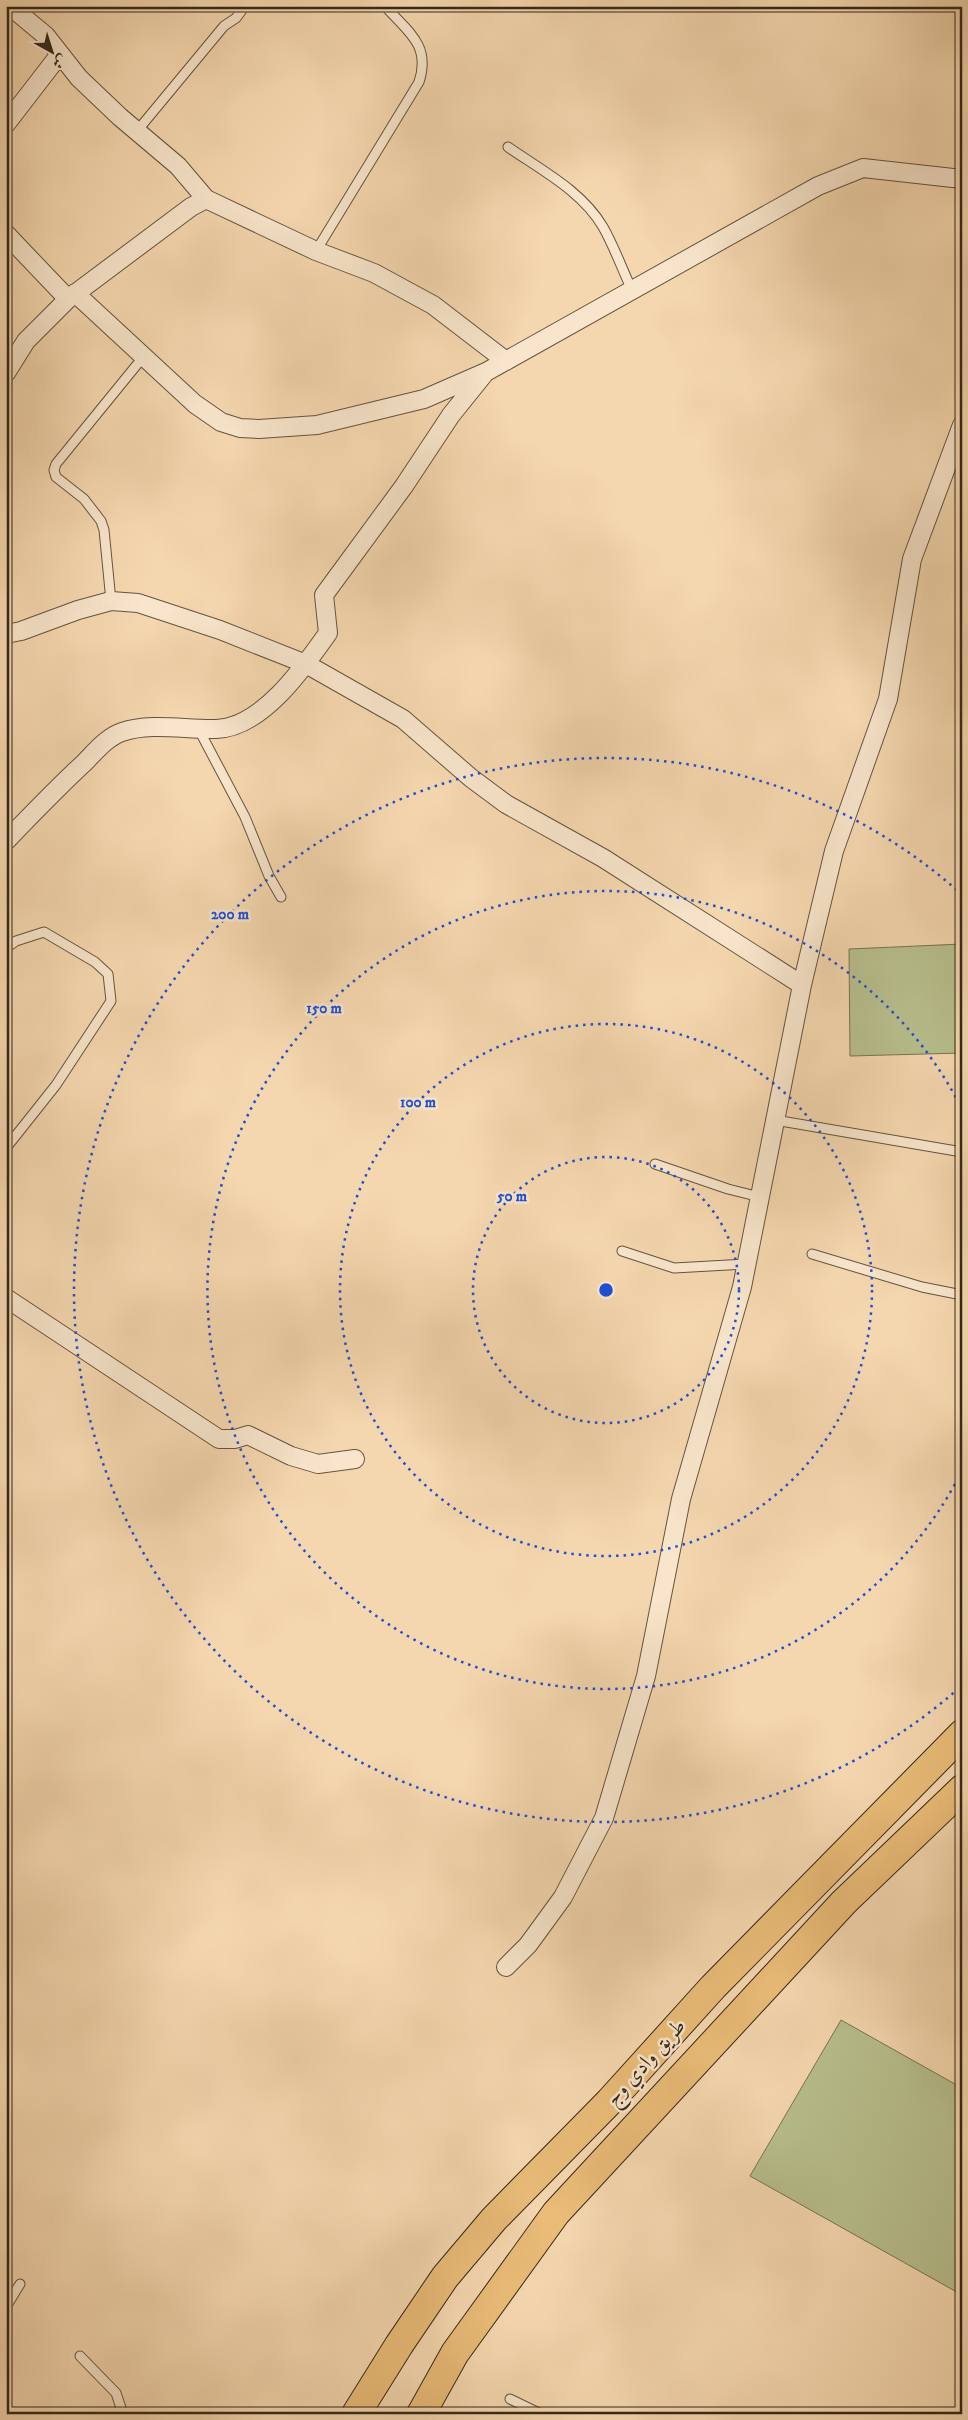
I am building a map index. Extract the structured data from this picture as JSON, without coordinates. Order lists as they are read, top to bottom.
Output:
{
  "streets": {
    "main road": ["طريق وادي وج"]
  },
  "north": "bottom right",
  "rings": [
    "200 m",
    "150 m",
    "100 m",
    "50 m"
  ]
}
